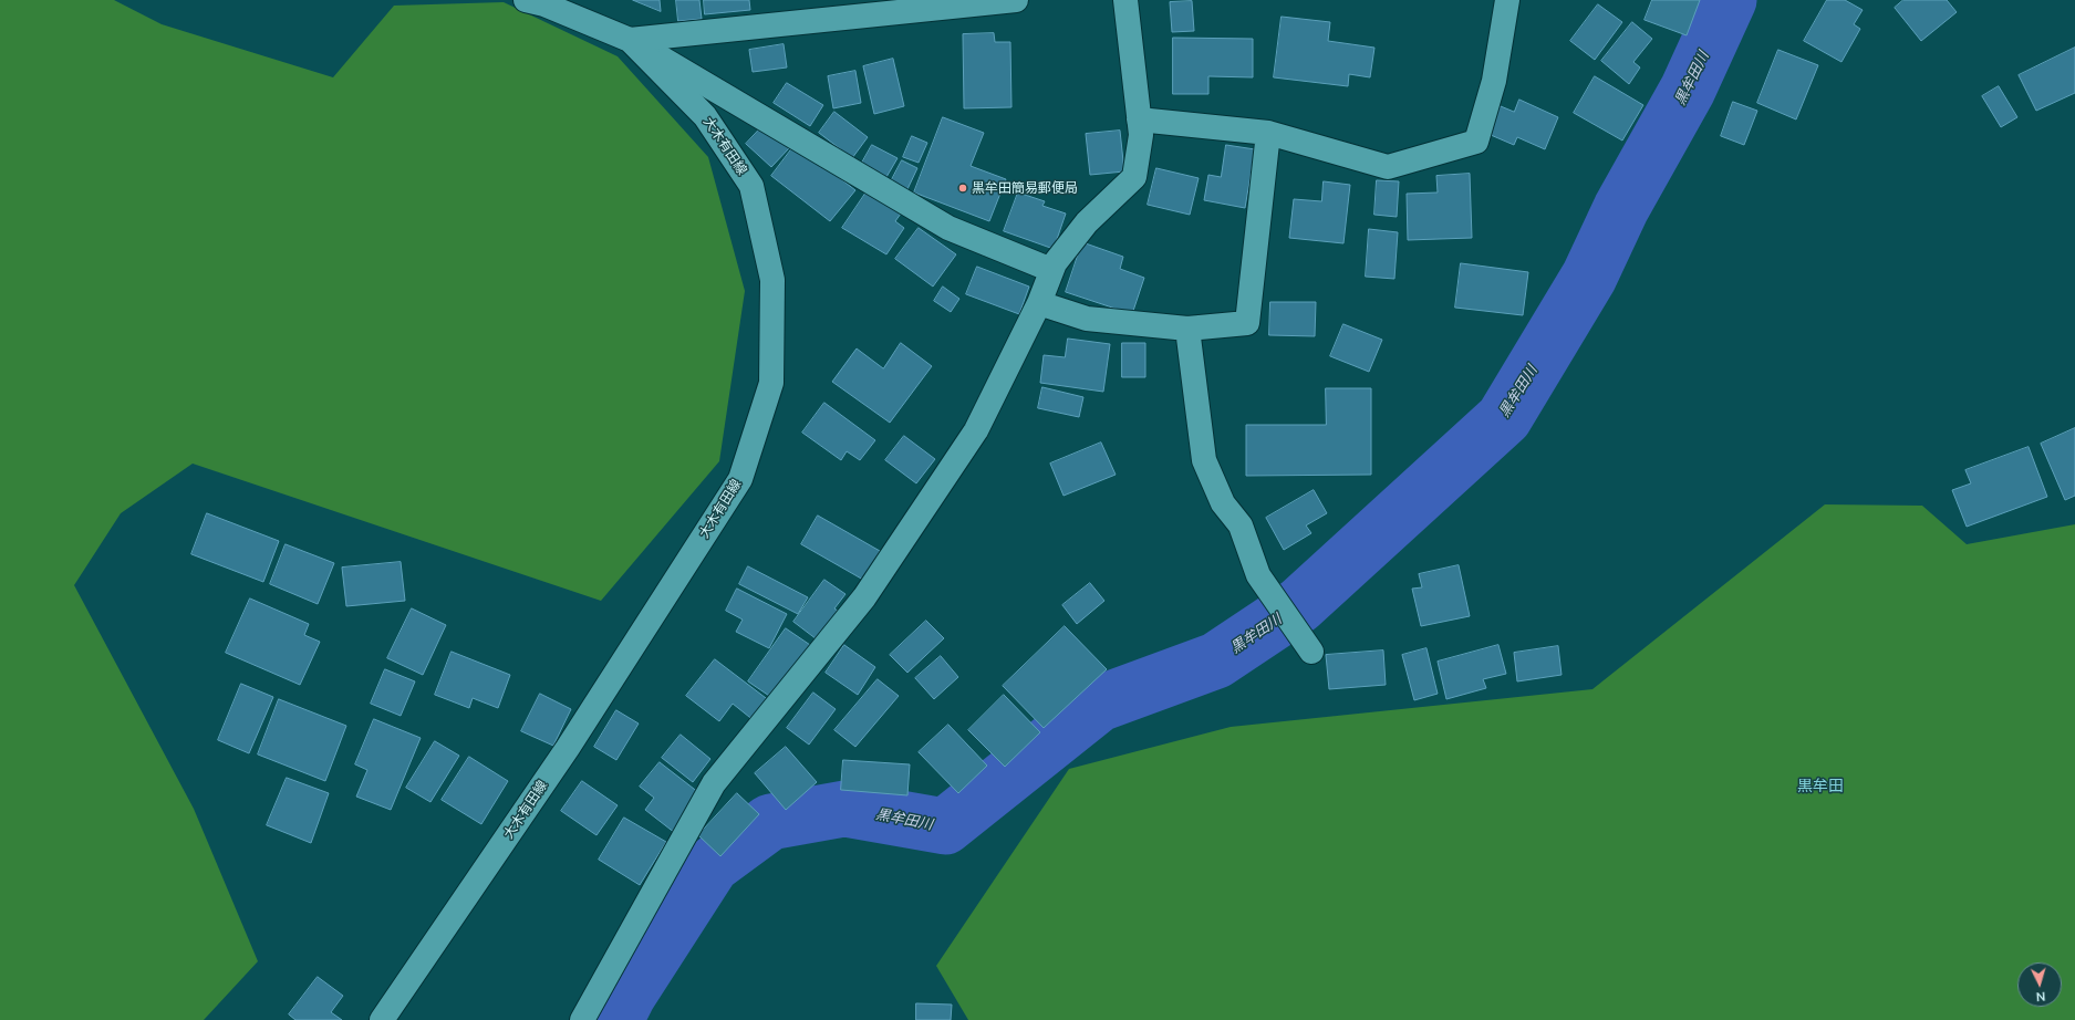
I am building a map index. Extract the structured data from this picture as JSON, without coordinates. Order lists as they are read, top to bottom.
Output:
{
  "streets": {
    "street": ["大木有田線"]
  },
  "districts": ["黒牟田"],
  "water": ["黒牟田川"],
  "places": ["黒牟田簡易郵便局"],
  "north": "bottom"
}
